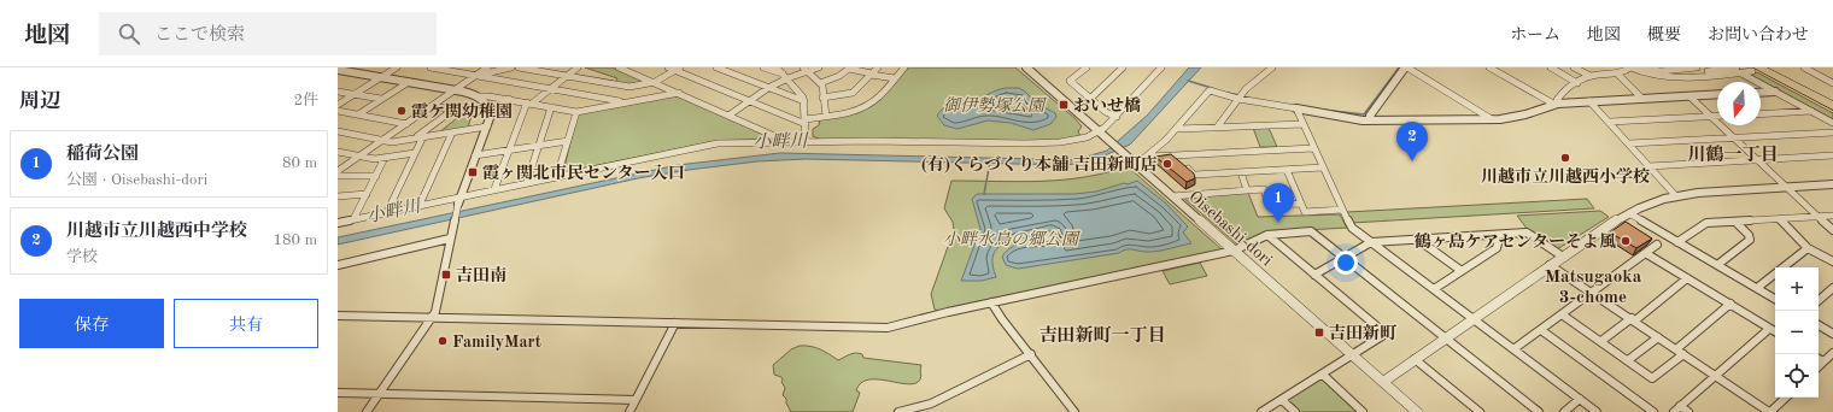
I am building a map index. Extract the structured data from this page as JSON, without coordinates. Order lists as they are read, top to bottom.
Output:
{
  "streets": {
    "street": ["Oisebashi-dori"]
  },
  "districts": ["川鶴一丁目", "Matsugaoka 3-chome", "吉田新町一丁目"],
  "water": ["小畔川"],
  "parks": ["御伊勢塚公園", "小畔水鳥の郷公園"],
  "places": {
    "transit": [
      "おいせ橋",
      "霞ヶ関北市民センター入口",
      "吉田南",
      "吉田新町"
    ],
    "other": [
      "霞ケ関幼稚園",
      "川越市立川越西小学校",
      "(有)くらづくり本舗 吉田新町店",
      "鶴ヶ島ケアセンターそよ風",
      "FamilyMart"
    ]
  },
  "north": "bottom",
  "page": {
    "header": "地図",
    "search": "ここで検索",
    "nav": [
      "ホーム",
      "地図",
      "概要",
      "お問い合わせ"
    ],
    "heading": ["周辺", "2件"],
    "pins": ["2", "1"],
    "list": [
      {
        "mark": "1",
        "name": "稲荷公園",
        "note": "公園 · Oisebashi-dori",
        "value": "80 m"
      },
      {
        "mark": "2",
        "name": "川越市立川越西中学校",
        "note": "学校",
        "value": "180 m"
      }
    ],
    "map_buttons": ["+", "−"],
    "buttons": ["保存", "共有"]
  }
}
